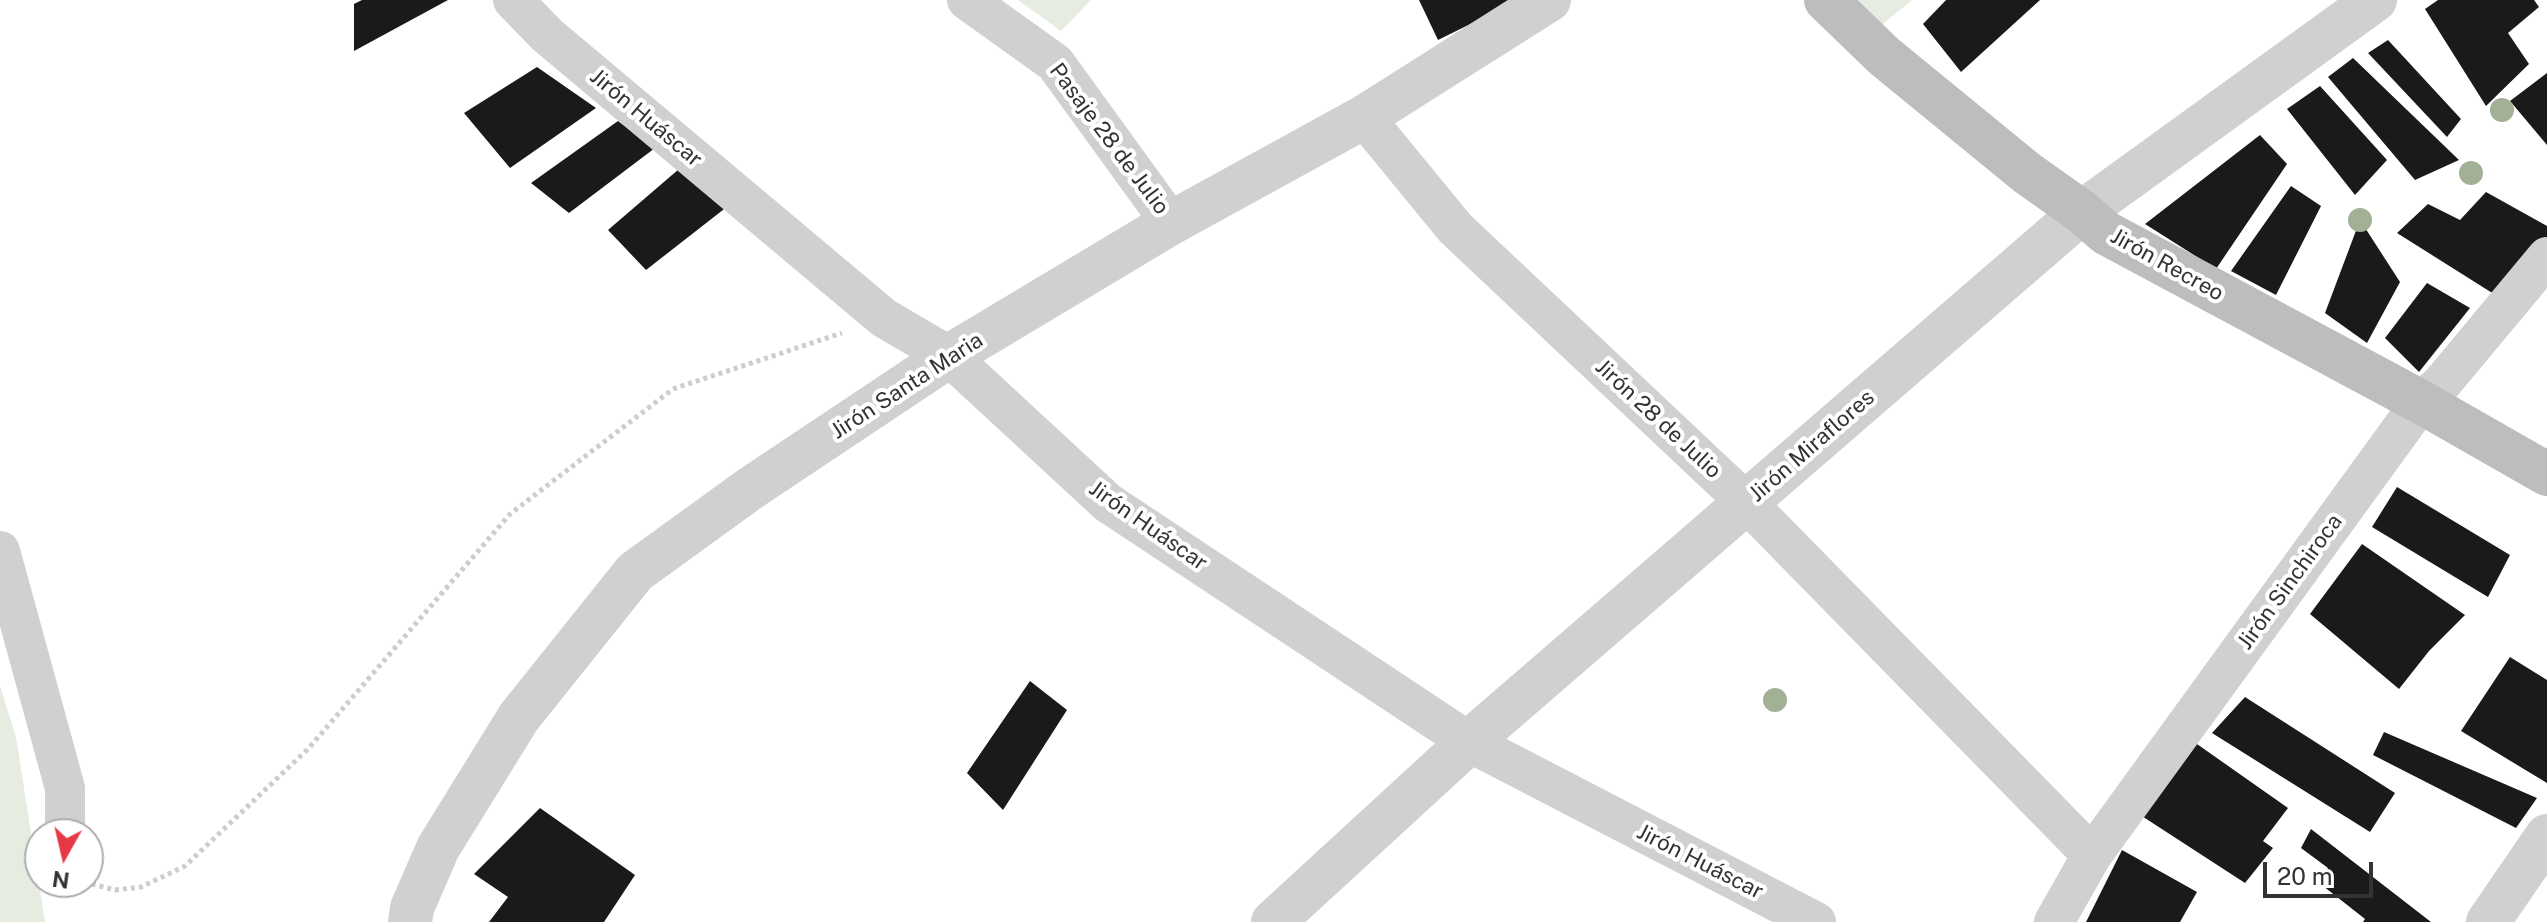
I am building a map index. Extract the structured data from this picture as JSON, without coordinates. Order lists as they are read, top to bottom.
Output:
{
  "streets": {
    "main road": ["Jirón Recreo"],
    "street": [
      "Jirón Huáscar",
      "Pasaje 28 de Julio",
      "Jirón Santa Maria",
      "Jirón 28 de Julio",
      "Jirón Miraflores",
      "Jirón Sinchiroca"
    ]
  },
  "crossings": [
    ["Jirón Huáscar", "Jirón Santa Maria"],
    ["Jirón Huáscar", "Jirón Miraflores"],
    ["Pasaje 28 de Julio", "Jirón Santa Maria"],
    ["Jirón Recreo", "Jirón Miraflores"],
    ["Jirón Recreo", "Jirón Sinchiroca"],
    ["Jirón Santa Maria", "Jirón 28 de Julio"],
    ["Jirón 28 de Julio", "Jirón Miraflores"],
    ["Jirón 28 de Julio", "Jirón Sinchiroca"]
  ],
  "scale_bar": "20 m",
  "north": "bottom"
}
